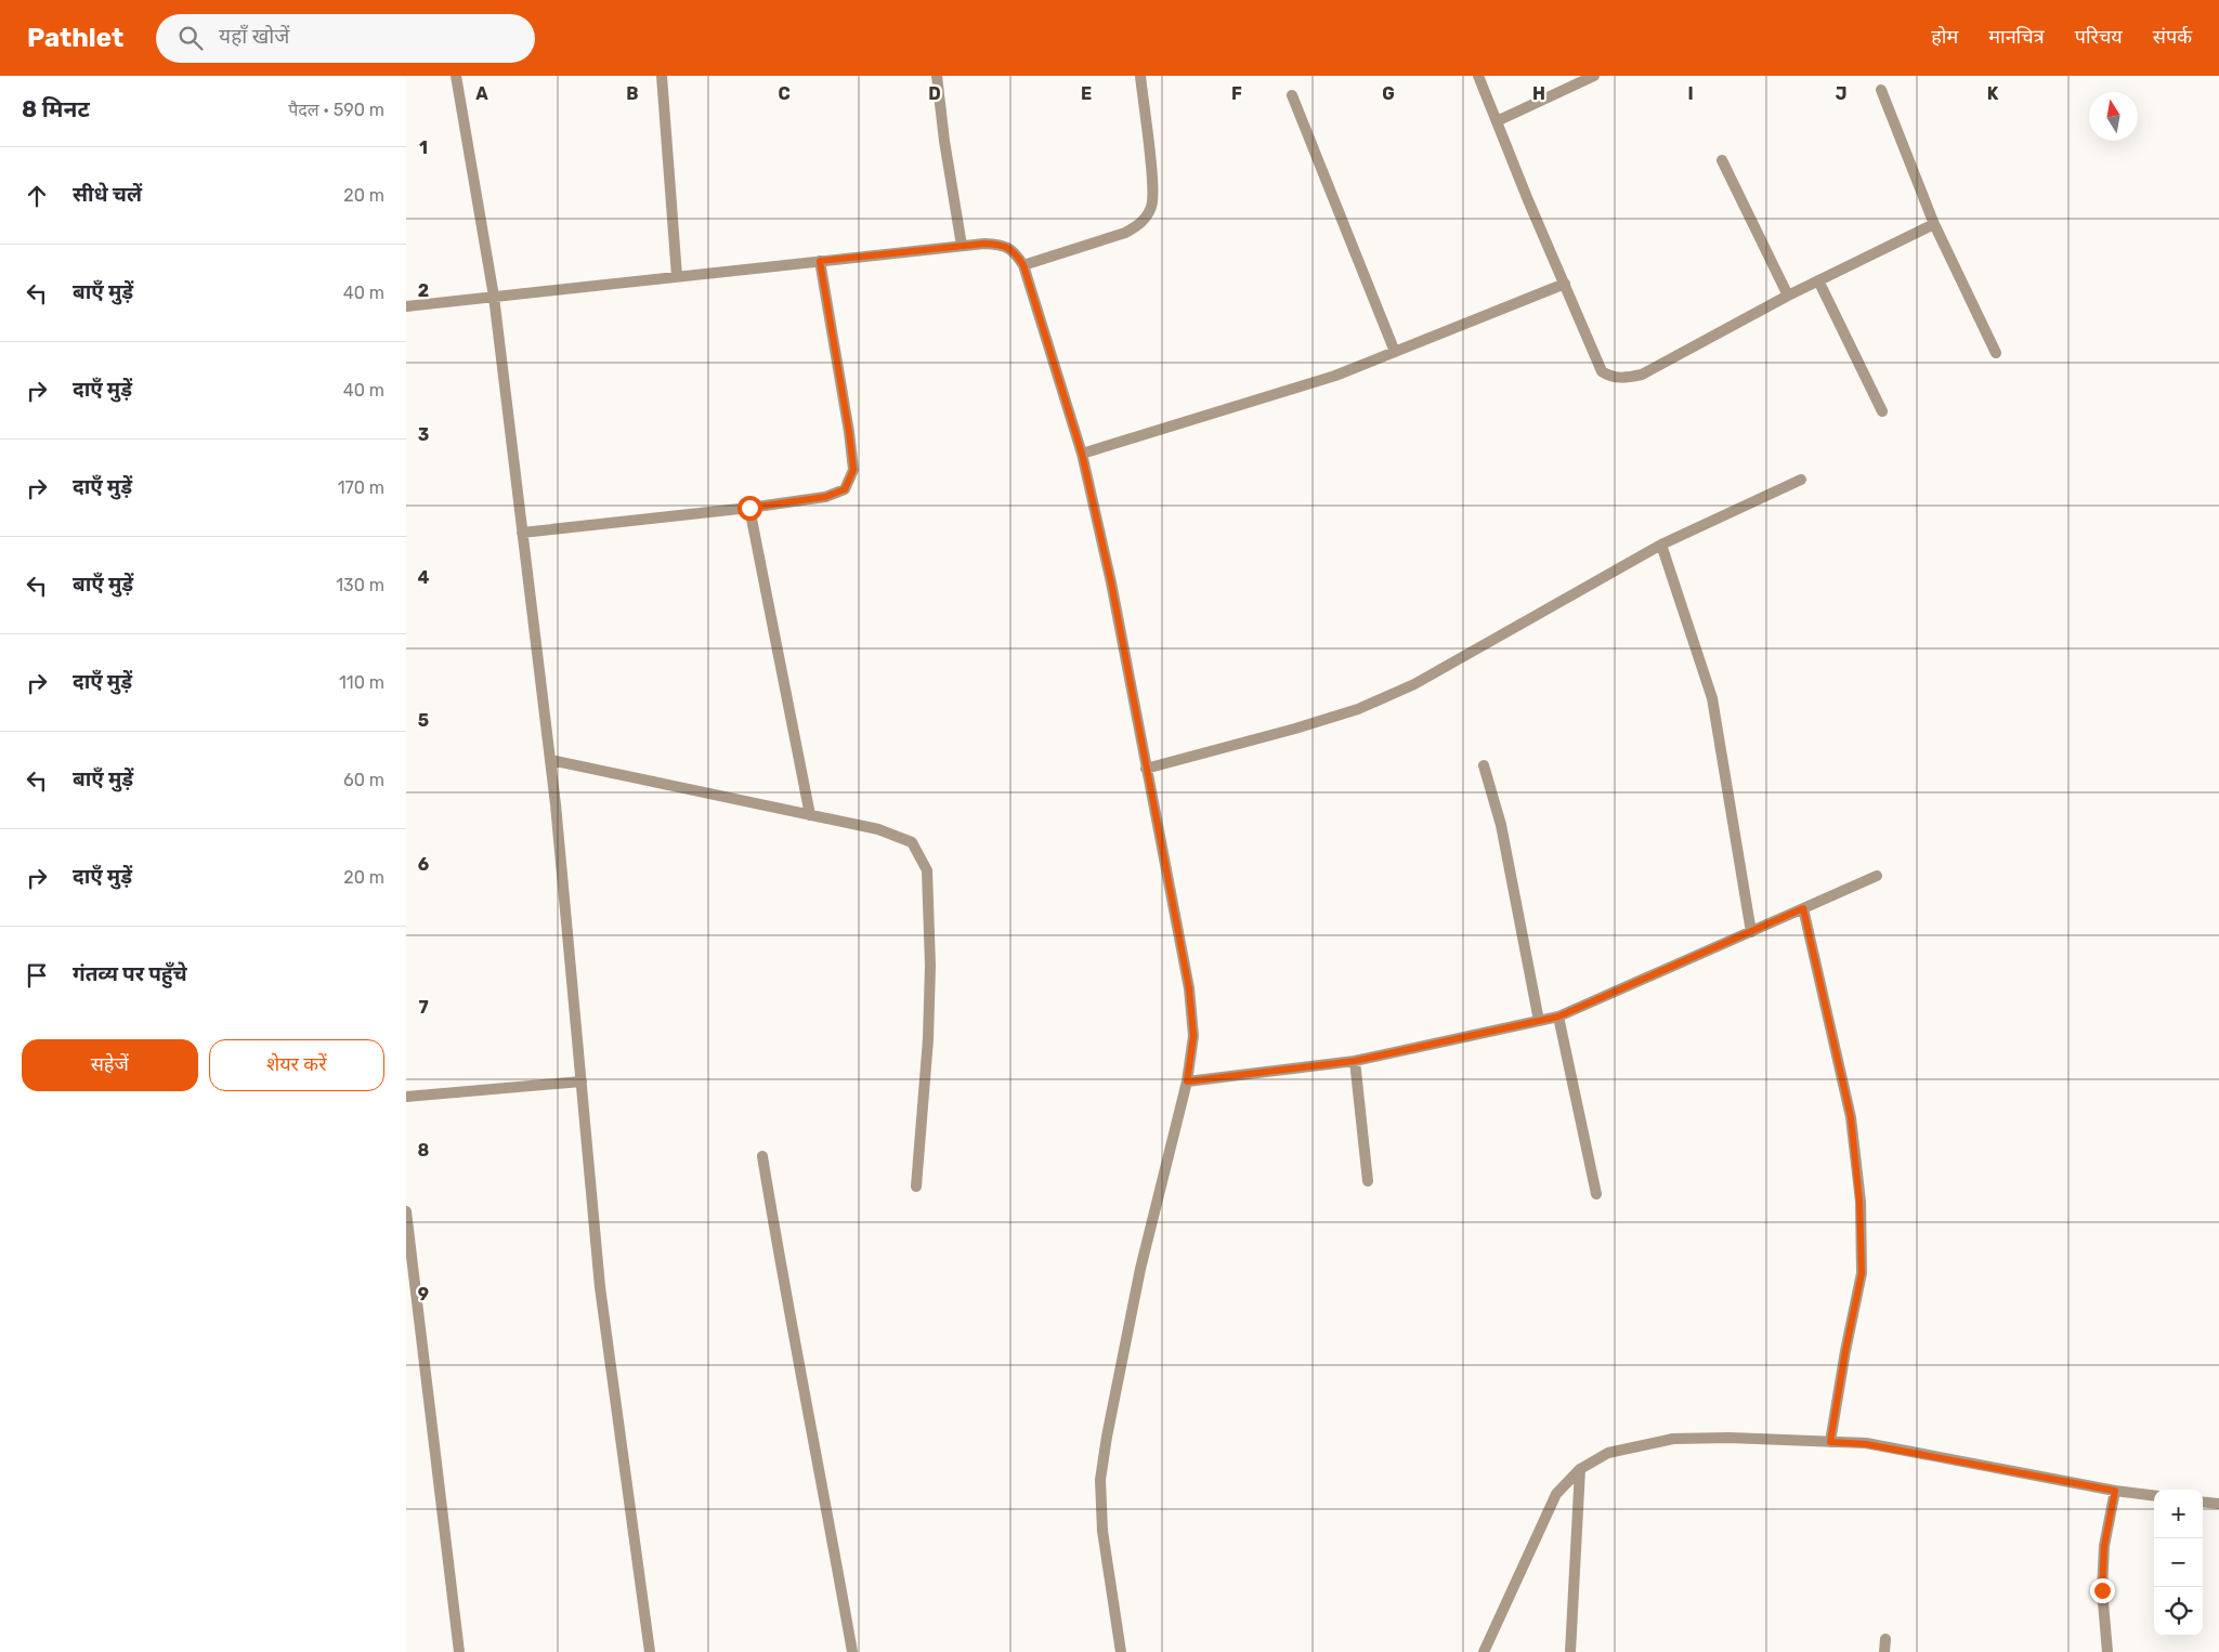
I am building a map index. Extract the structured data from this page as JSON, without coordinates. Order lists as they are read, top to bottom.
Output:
{
  "north": "top",
  "page": {
    "header": "Pathlet",
    "search": "यहाँ खोजें",
    "nav": [
      "होम",
      "मानचित्र",
      "परिचय",
      "संपर्क"
    ],
    "heading": ["8 मिनट", "पैदल · 590 m"],
    "list": [
      ["सीधे चलें", "20 m"],
      ["बाएँ मुड़ें", "40 m"],
      ["दाएँ मुड़ें", "40 m"],
      ["दाएँ मुड़ें", "170 m"],
      ["बाएँ मुड़ें", "130 m"],
      ["दाएँ मुड़ें", "110 m"],
      ["बाएँ मुड़ें", "60 m"],
      ["दाएँ मुड़ें", "20 m"],
      "गंतव्य पर पहुँचे"
    ],
    "buttons": ["सहेजें", "शेयर करें"],
    "map_buttons": ["+", "−"]
  },
  "grid": {
    "columns": [
      "A",
      "B",
      "C",
      "D",
      "E",
      "F",
      "G",
      "H",
      "I",
      "J",
      "K"
    ],
    "rows": [
      "1",
      "2",
      "3",
      "4",
      "5",
      "6",
      "7",
      "8",
      "9"
    ]
  }
}
